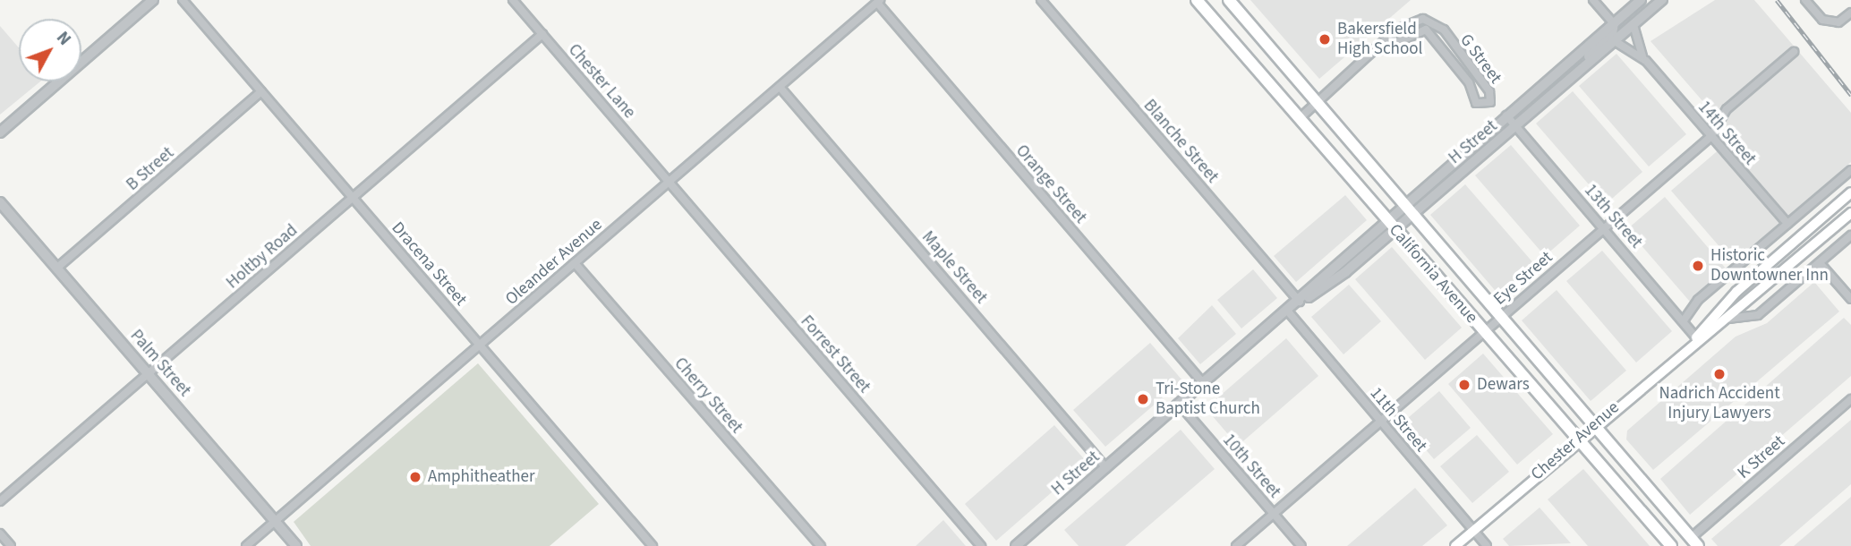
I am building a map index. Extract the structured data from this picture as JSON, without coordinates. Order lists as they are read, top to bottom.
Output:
{
  "streets": {
    "main road": ["California Avenue", "Chester Avenue"],
    "street": [
      "G Street",
      "Chester Lane",
      "14th Street",
      "Blanche Street",
      "H Street",
      "B Street",
      "Orange Street",
      "13th Street",
      "Holtby Road",
      "Oleander Avenue",
      "Dracena Street",
      "Maple Street",
      "Eye Street",
      "Forrest Street",
      "Palm Street",
      "Cherry Street",
      "11th Street",
      "K Street",
      "10th Street"
    ]
  },
  "crossings": [
    ["G Street", "California Avenue"],
    ["Chester Lane", "Holtby Road"],
    ["Chester Lane", "Oleander Avenue"],
    ["Chester Lane", "Forrest Street"],
    ["14th Street", "H Street"],
    ["14th Street", "Eye Street"],
    ["Blanche Street", "H Street"],
    ["H Street", "Orange Street"],
    ["H Street", "13th Street"],
    ["H Street", "Maple Street"],
    ["H Street", "California Avenue"],
    ["H Street", "11th Street"],
    ["H Street", "10th Street"],
    ["B Street", "Dracena Street"],
    ["B Street", "Palm Street"],
    ["Orange Street", "Oleander Avenue"],
    ["13th Street", "Eye Street"],
    ["13th Street", "Chester Avenue"],
    ["Holtby Road", "Dracena Street"],
    ["Holtby Road", "Palm Street"],
    ["Oleander Avenue", "Dracena Street"],
    ["Oleander Avenue", "Maple Street"],
    ["Oleander Avenue", "Forrest Street"],
    ["Oleander Avenue", "Palm Street"],
    ["Oleander Avenue", "Cherry Street"],
    ["California Avenue", "Eye Street"],
    ["California Avenue", "Chester Avenue"],
    ["California Avenue", "K Street"],
    ["Eye Street", "11th Street"],
    ["Eye Street", "10th Street"],
    ["11th Street", "Chester Avenue"]
  ],
  "places": [
    "Bakersfield High School",
    "Historic Downtowner Inn",
    "Nadrich Accident Injury Lawyers",
    "Dewars",
    "Tri-Stone Baptist Church",
    "Amphitheather"
  ],
  "north": "top right"
}
